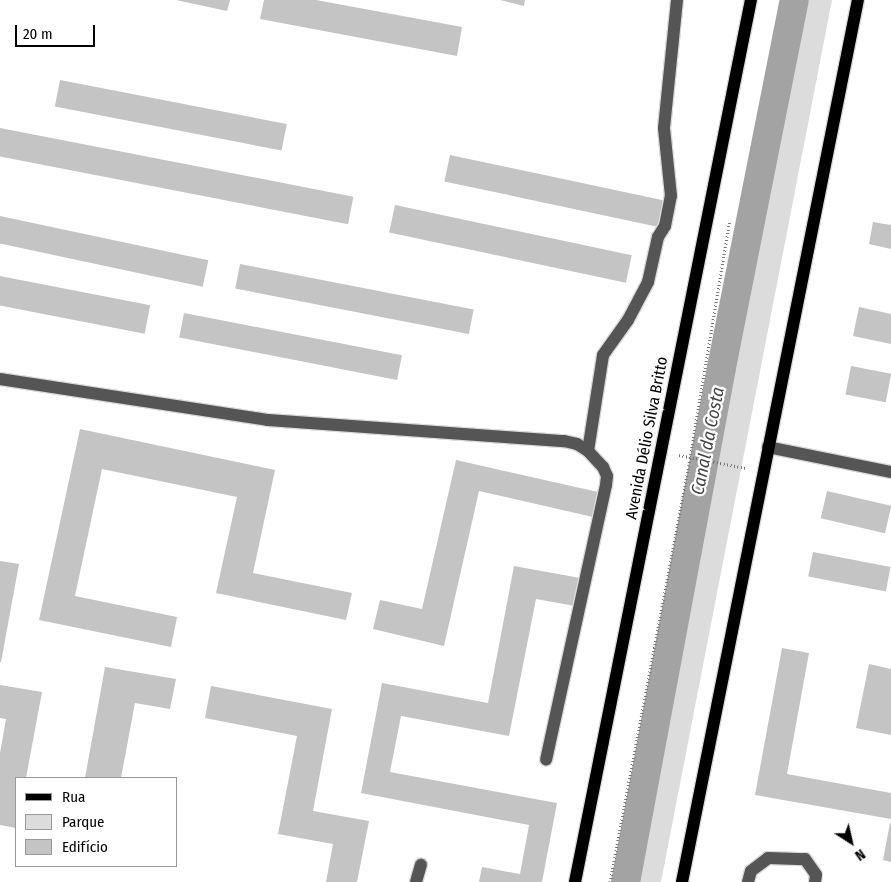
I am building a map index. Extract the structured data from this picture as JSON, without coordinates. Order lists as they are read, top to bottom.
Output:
{
  "streets": {
    "main road": ["Avenida Délio Silva Britto"]
  },
  "water": ["Canal da Costa"],
  "legend": ["Rua", "Parque", "Edifício"],
  "scale_bar": "20 m",
  "north": "bottom right"
}
